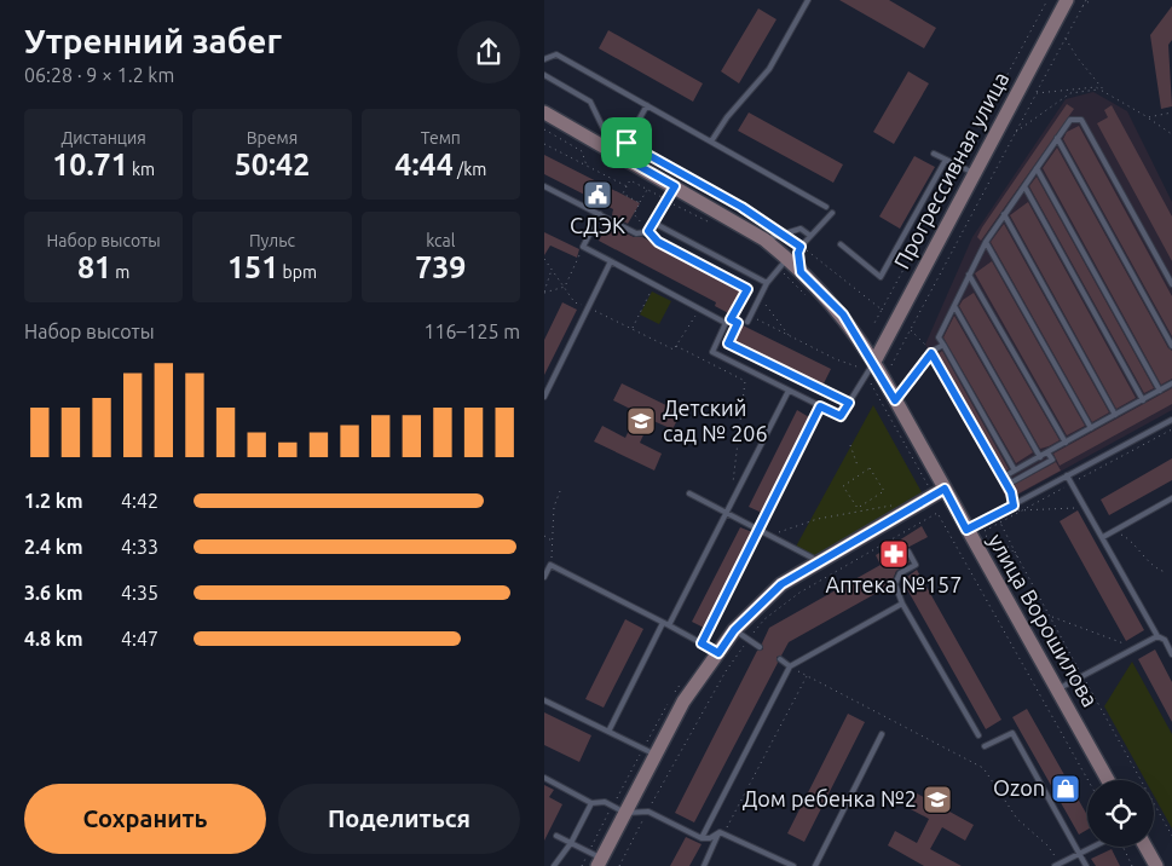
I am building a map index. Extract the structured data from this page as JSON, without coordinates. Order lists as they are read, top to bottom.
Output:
{
  "streets": {
    "main road": ["Прогрессивная улица", "улица Ворошилова"]
  },
  "crossings": [
    ["Прогрессивная улица", "улица Ворошилова"]
  ],
  "places": {
    "public building": ["СДЭК"],
    "school or university": ["Детский сад № 206", "Дом ребенка №2"],
    "pharmacy": ["Аптека №157"],
    "shop": ["Ozon"]
  },
  "page": {
    "heading": ["Утренний забег", "06:28 · 9 × 1.2 km"],
    "stats": [
      ["Дистанция", "10.71 km"],
      ["Время", "50:42"],
      ["Темп", "4:44 /km"],
      ["Набор высоты", "81 m"],
      ["Пульс", "151 bpm"],
      ["kcal", "739"]
    ],
    "chart": ["Набор высоты", "116–125 m"],
    "list": [
      {
        "name": "1.2 km",
        "note": "4:42"
      },
      {
        "name": "2.4 km",
        "note": "4:33"
      },
      {
        "name": "3.6 km",
        "note": "4:35"
      },
      {
        "name": "4.8 km",
        "note": "4:47"
      }
    ],
    "buttons": ["Сохранить", "Поделиться"]
  }
}
